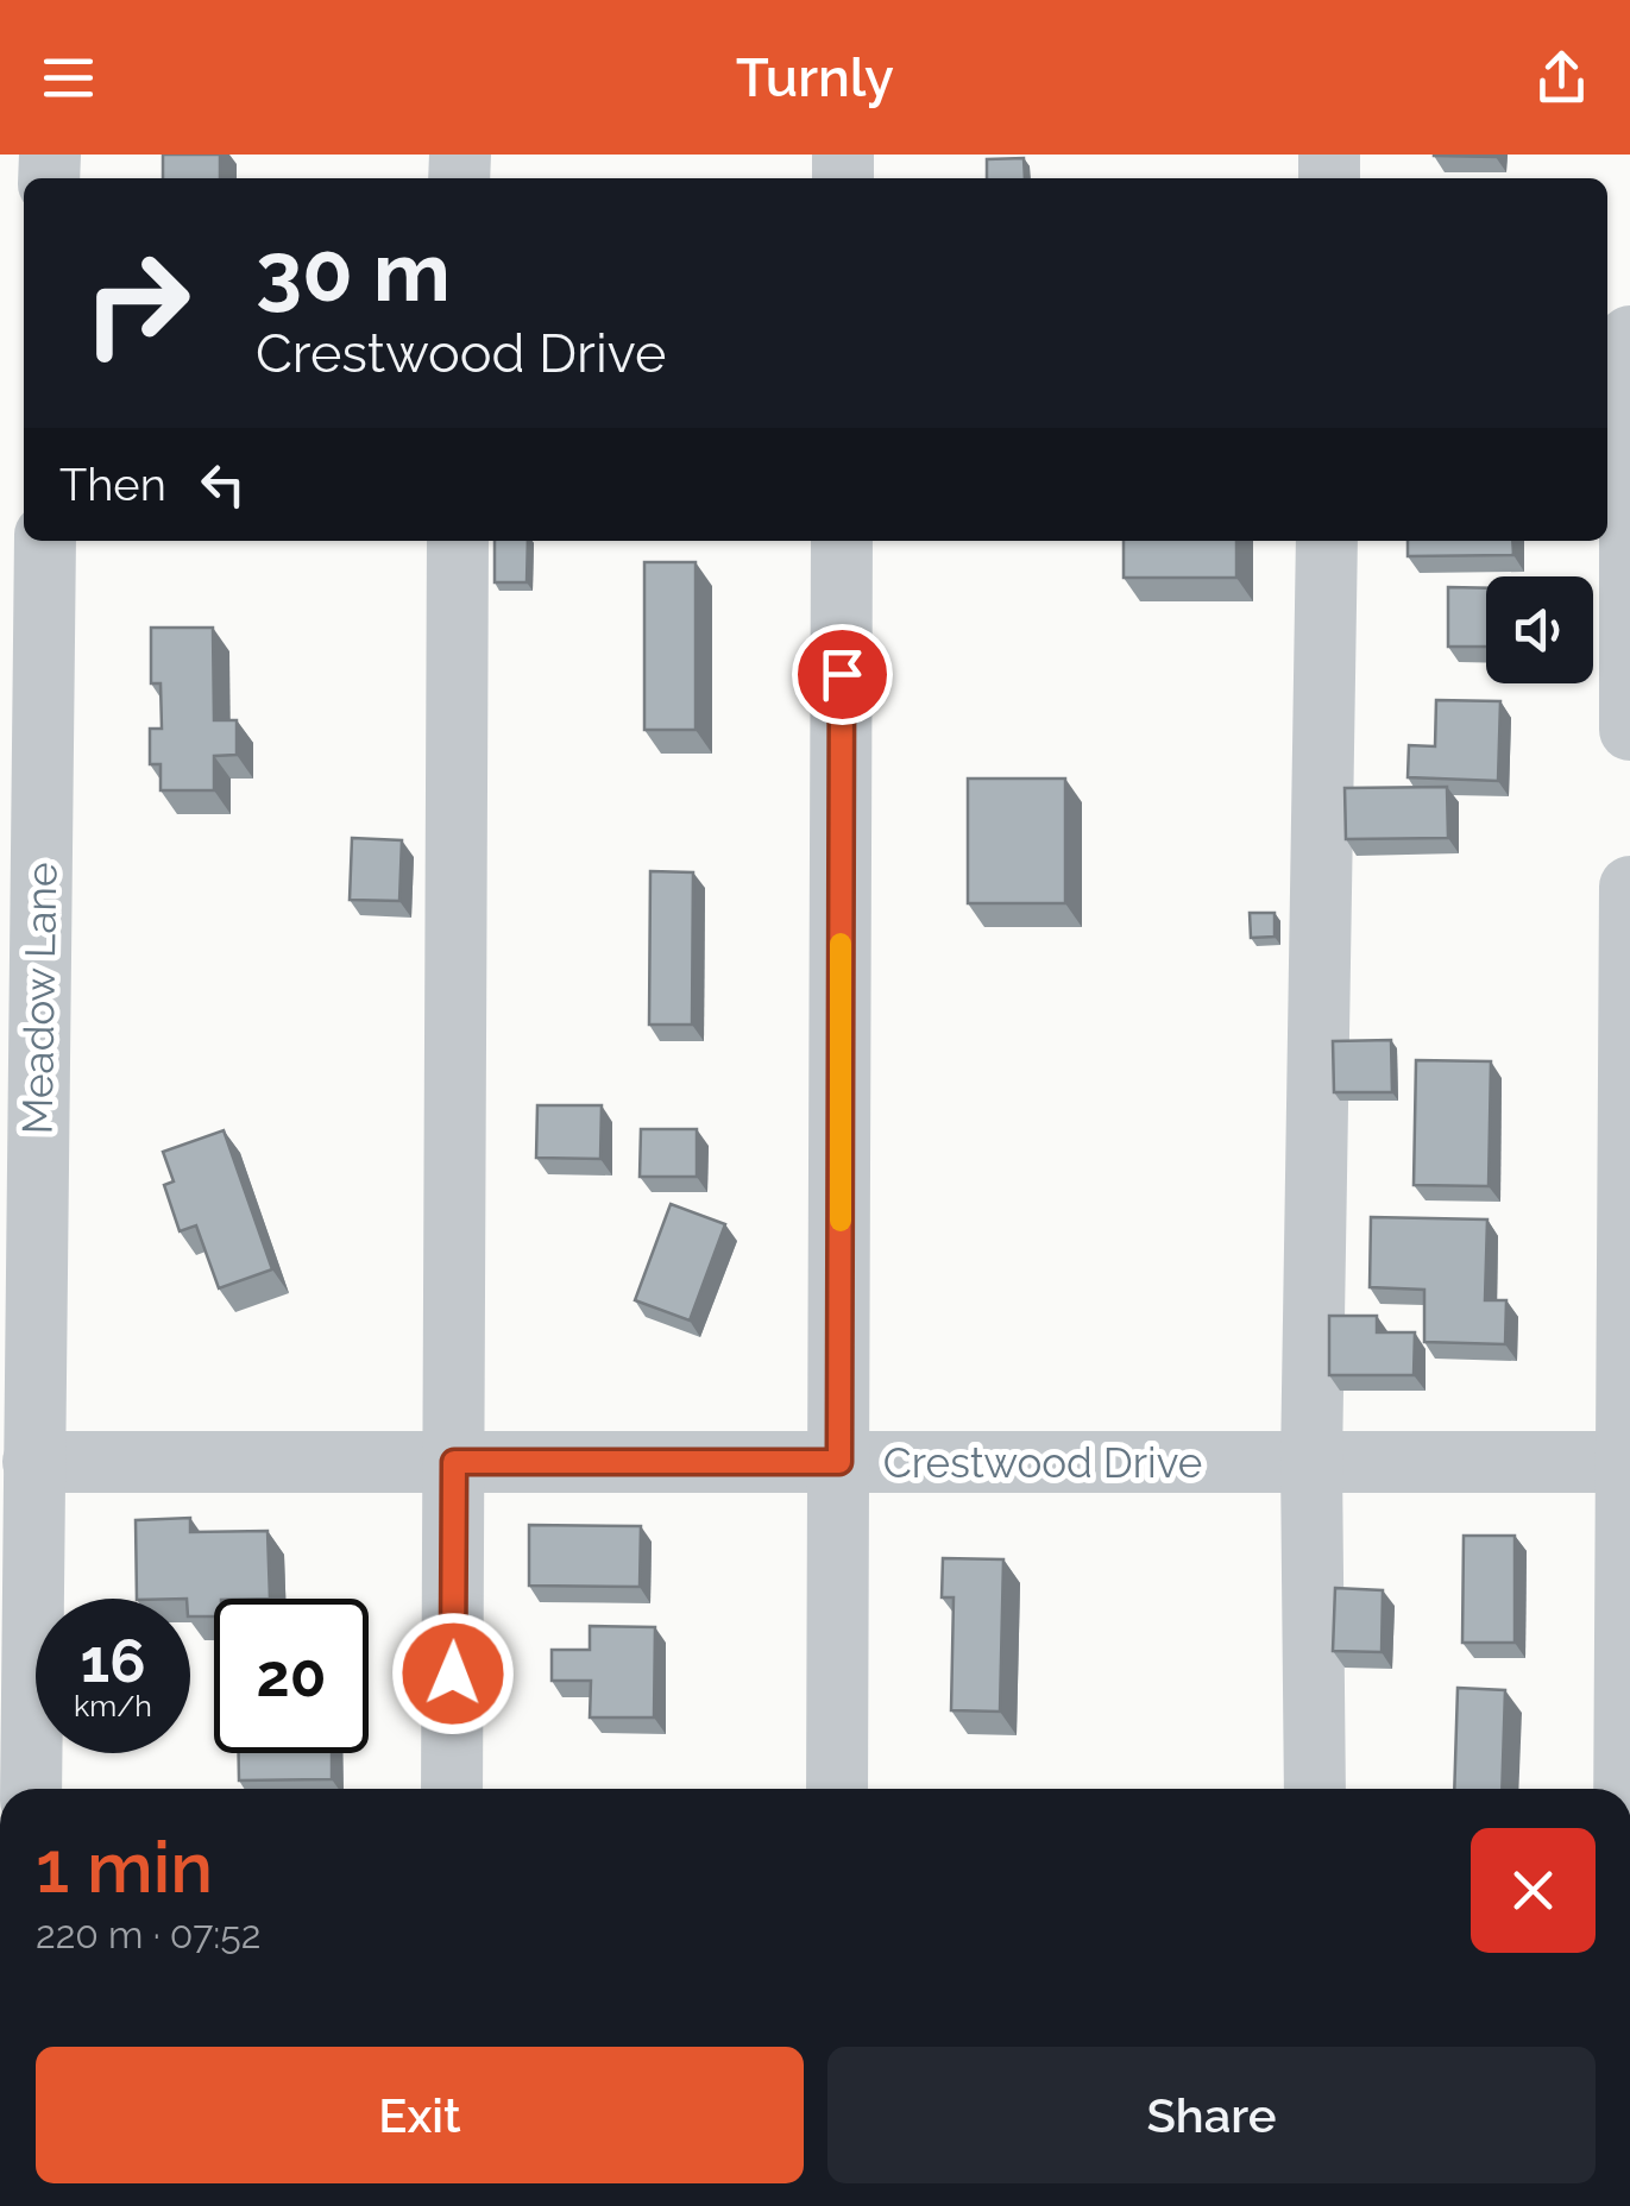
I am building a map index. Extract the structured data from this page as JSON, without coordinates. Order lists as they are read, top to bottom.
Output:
{
  "streets": {
    "street": ["Meadow Lane", "Crestwood Drive"]
  },
  "crossings": [
    ["Meadow Lane", "Crestwood Drive"]
  ],
  "page": {
    "header": "Turnly",
    "turn": ["30 m", "Crestwood Drive"],
    "then": "Then",
    "speed": "16 km/h",
    "limit": "20",
    "heading": ["1 min", "220 m · 07:52"],
    "buttons": ["Exit", "Share"]
  }
}
